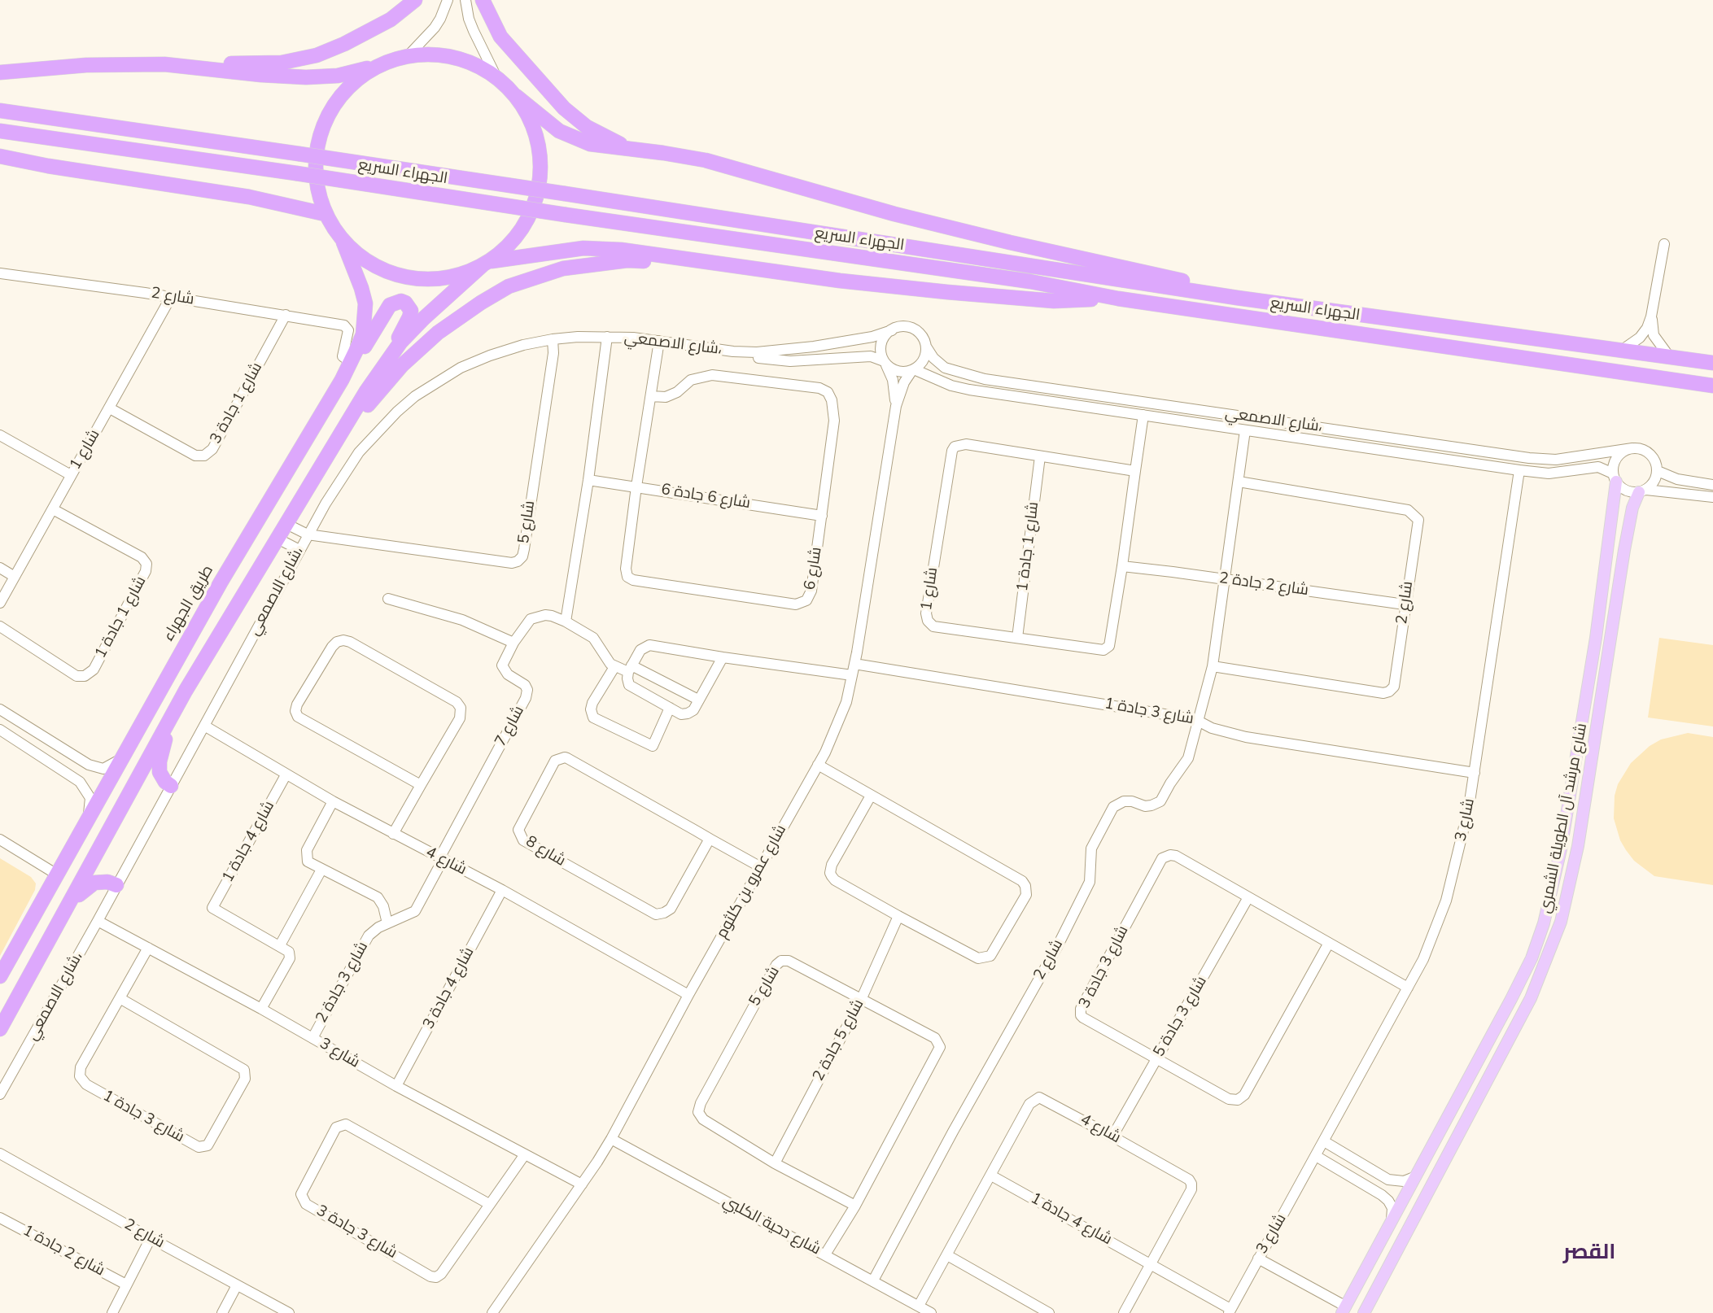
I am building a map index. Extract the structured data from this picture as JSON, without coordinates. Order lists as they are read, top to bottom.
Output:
{
  "streets": {
    "highway": ["الجهراء السريع", "طريق الجهراء"],
    "main road": ["شارع مرشد آل الطويلة الشمري"],
    "street": [
      "شارع 2",
      "شارع الاصمعي،",
      "شارع 1 جادة 3",
      "شارع 1",
      "شارع 6 جادة 6",
      "شارع 5",
      "شارع 1 جادة 1",
      "شارع 6",
      "شارع 2 جادة 2",
      "شارع 3 جادة 1",
      "شارع 7",
      "شارع 3",
      "شارع 4 جادة 1",
      "شارع 8",
      "شارع 4",
      "شارع عمرو بن كلثوم",
      "شارع 3 جادة 3",
      "شارع 3 جادة 2",
      "شارع 4 جادة 3",
      "شارع 3 جادة 5",
      "شارع 5 جادة 2",
      "شارع دحية الكلبي",
      "شارع 2 جادة 1"
    ]
  },
  "crossings": [
    ["شارع 2", "شارع الاصمعي،"],
    ["شارع 2", "شارع 1 جادة 3"],
    ["شارع 2", "شارع 1"],
    ["شارع 2", "شارع 2 جادة 2"],
    ["شارع 2", "طريق الجهراء"],
    ["شارع 2", "شارع 3 جادة 1"],
    ["شارع 2", "شارع دحية الكلبي"],
    ["شارع الاصمعي،", "شارع 1"],
    ["شارع الاصمعي،", "شارع 5"],
    ["شارع الاصمعي،", "شارع 6"],
    ["شارع الاصمعي،", "شارع مرشد آل الطويلة الشمري"],
    ["شارع الاصمعي،", "شارع 3"],
    ["شارع الاصمعي،", "شارع 4"],
    ["شارع الاصمعي،", "شارع عمرو بن كلثوم"],
    ["شارع 1 جادة 3", "شارع 1"],
    ["شارع 1", "شارع 1 جادة 1"],
    ["شارع 1", "شارع 2 جادة 2"],
    ["شارع 6 جادة 6", "شارع 6"],
    ["شارع 5", "شارع 5 جادة 2"],
    ["شارع 5", "شارع دحية الكلبي"],
    ["شارع 3 جادة 1", "شارع 3"],
    ["شارع 3 جادة 1", "شارع عمرو بن كلثوم"],
    ["شارع 7", "شارع 4"],
    ["شارع 7", "شارع 3 جادة 2"],
    ["شارع 3", "شارع 4 جادة 1"],
    ["شارع 3", "شارع عمرو بن كلثوم"],
    ["شارع 3", "شارع 3 جادة 3"],
    ["شارع 3", "شارع 3 جادة 2"],
    ["شارع 3", "شارع 4 جادة 3"],
    ["شارع 4 جادة 1", "شارع 4"],
    ["شارع 8", "شارع عمرو بن كلثوم"],
    ["شارع 4", "شارع عمرو بن كلثوم"],
    ["شارع 4", "شارع 3 جادة 2"],
    ["شارع 4", "شارع 4 جادة 3"],
    ["شارع 4", "شارع 3 جادة 5"],
    ["شارع 4", "شارع دحية الكلبي"],
    ["شارع عمرو بن كلثوم", "شارع دحية الكلبي"],
    ["شارع 3 جادة 3", "شارع 3 جادة 5"]
  ],
  "districts": ["القصر"]
}
